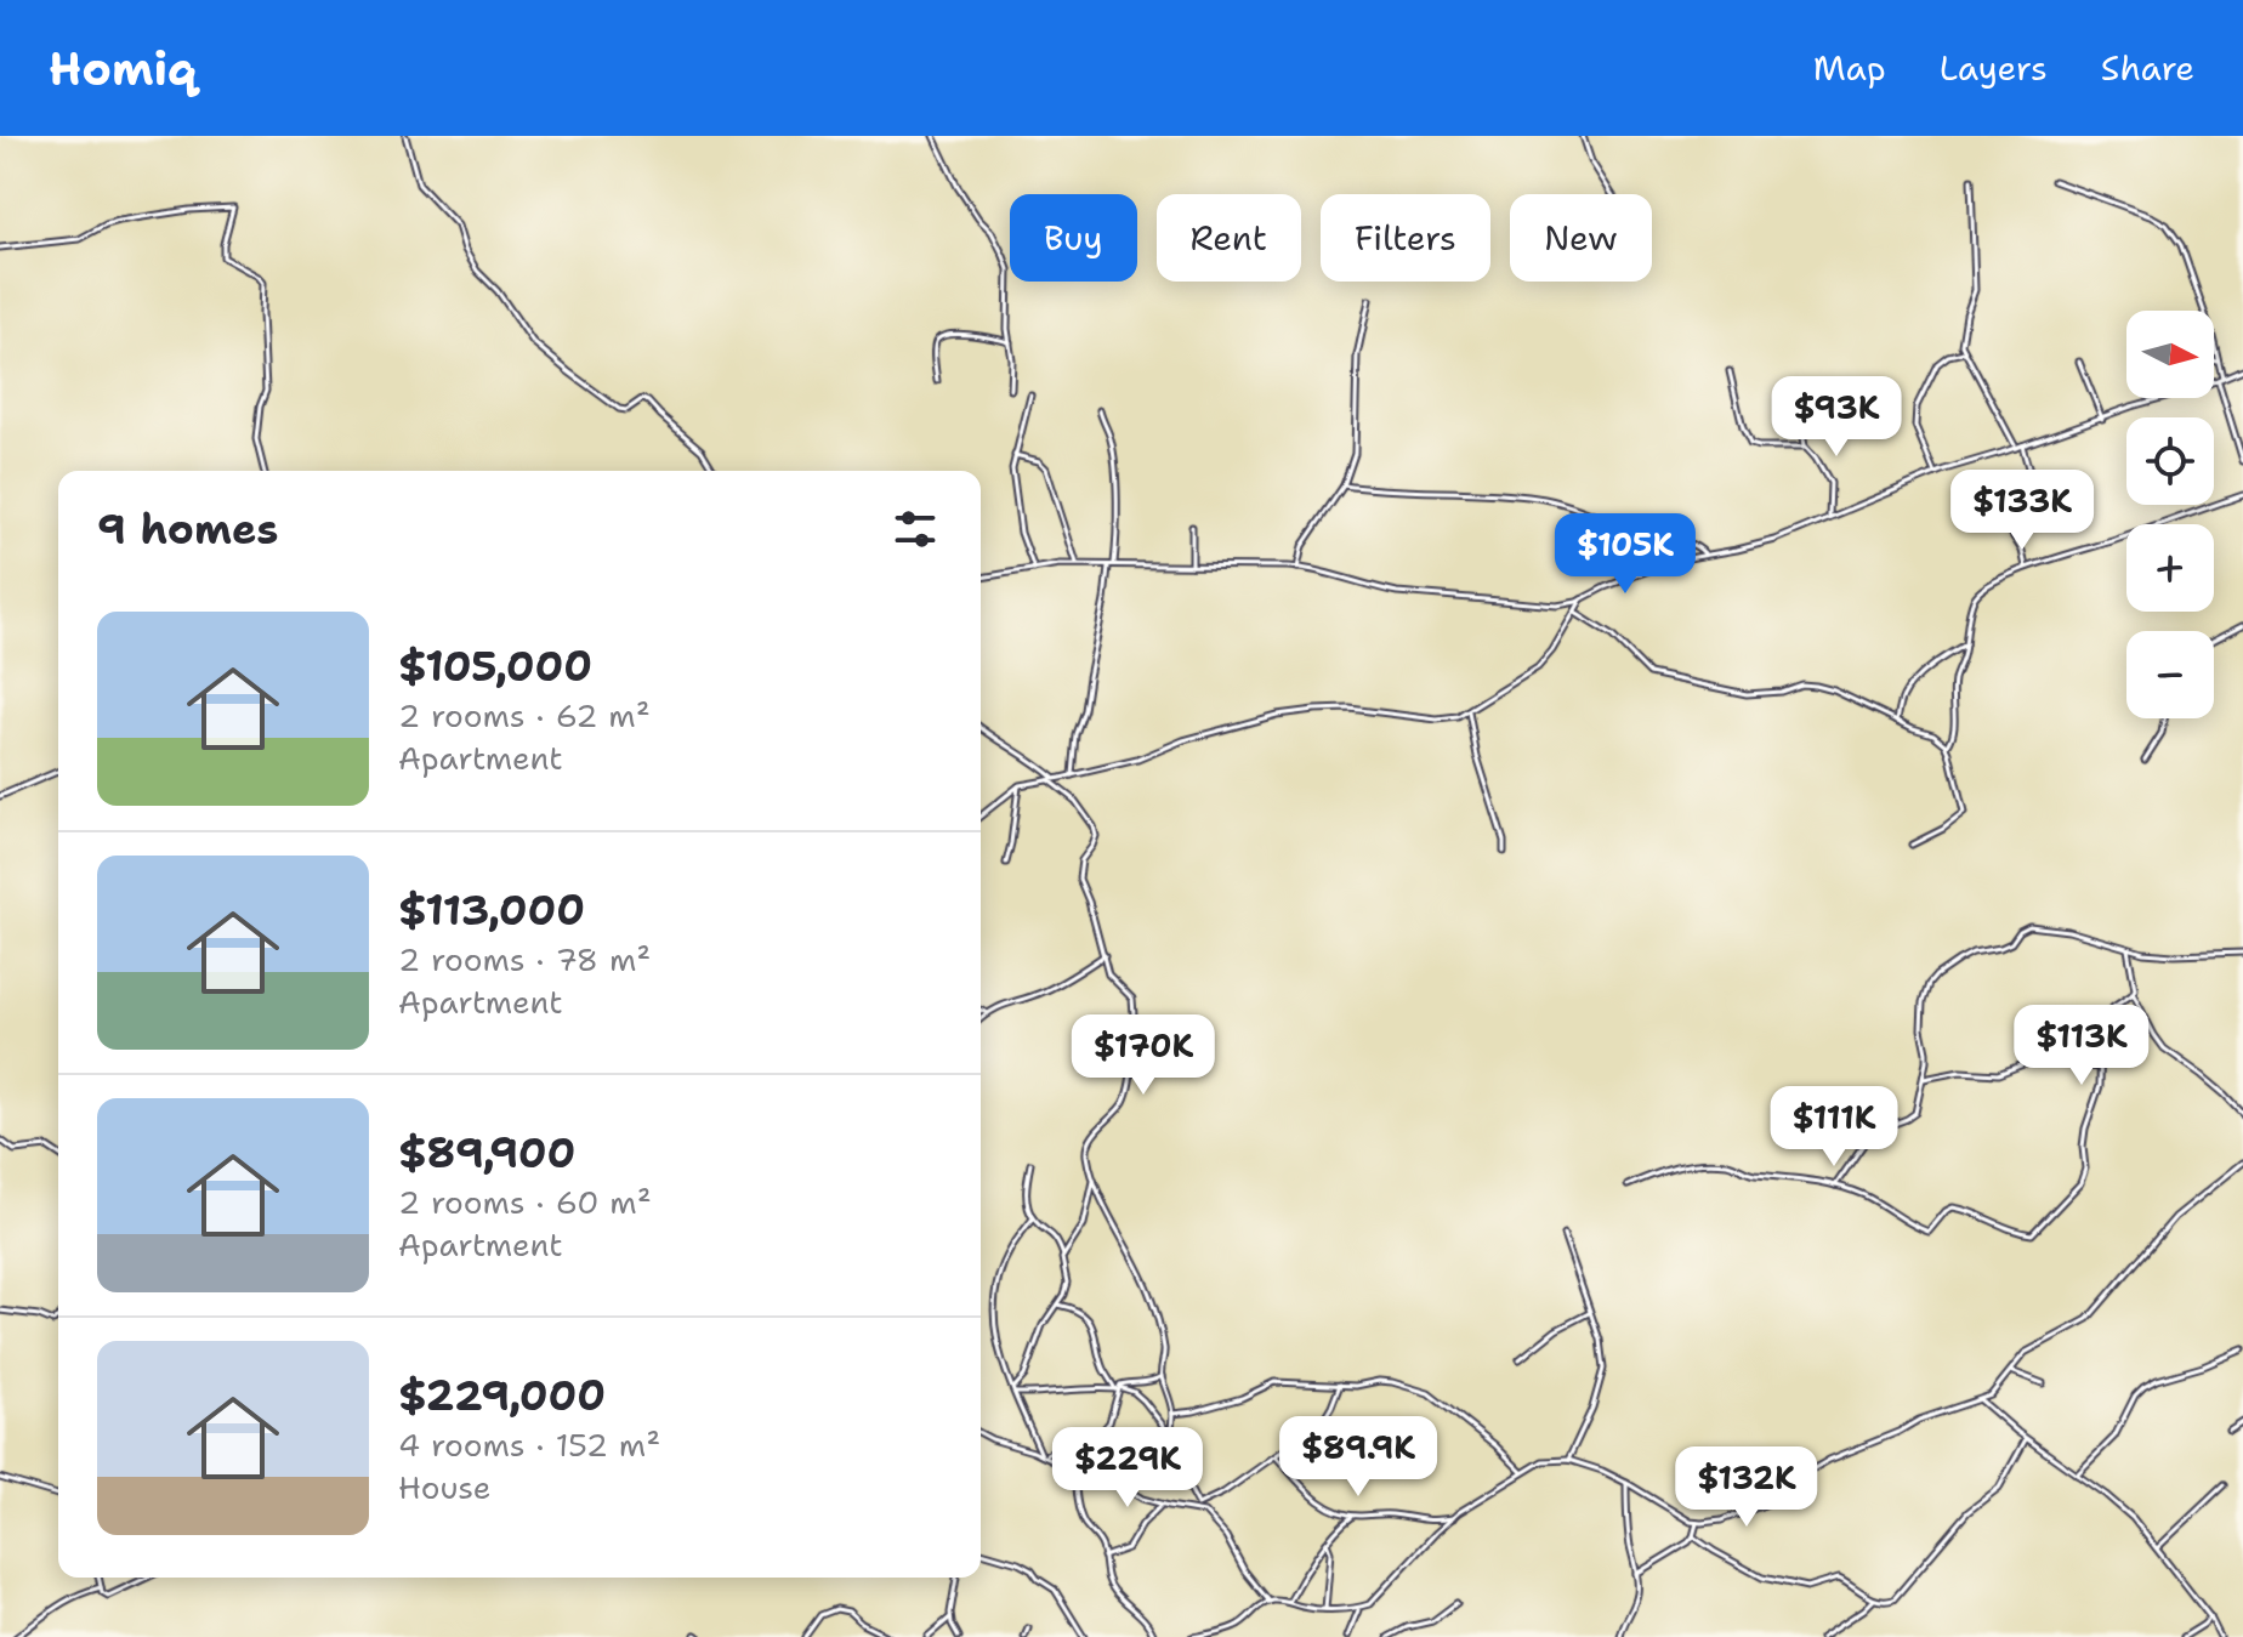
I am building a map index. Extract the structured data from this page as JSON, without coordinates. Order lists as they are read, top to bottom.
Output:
{
  "north": "right",
  "page": {
    "header": "Homiq",
    "nav": ["Map", "Layers", "Share"],
    "chip": [
      "Buy",
      "Rent",
      "Filters",
      "New"
    ],
    "map_buttons": ["+", "−"],
    "price": [
      "$93K",
      "$133K",
      "$105K",
      "$113K",
      "$170K",
      "$111K",
      "$89.9K",
      "$229K",
      "$132K"
    ],
    "heading": "9 homes",
    "list": [
      {
        "name": "$105,000",
        "note": "2 rooms · 62 m² · Apartment"
      },
      {
        "name": "$113,000",
        "note": "2 rooms · 78 m² · Apartment"
      },
      {
        "name": "$89,900",
        "note": "2 rooms · 60 m² · Apartment"
      },
      {
        "name": "$229,000",
        "note": "4 rooms · 152 m² · House"
      }
    ]
  }
}
